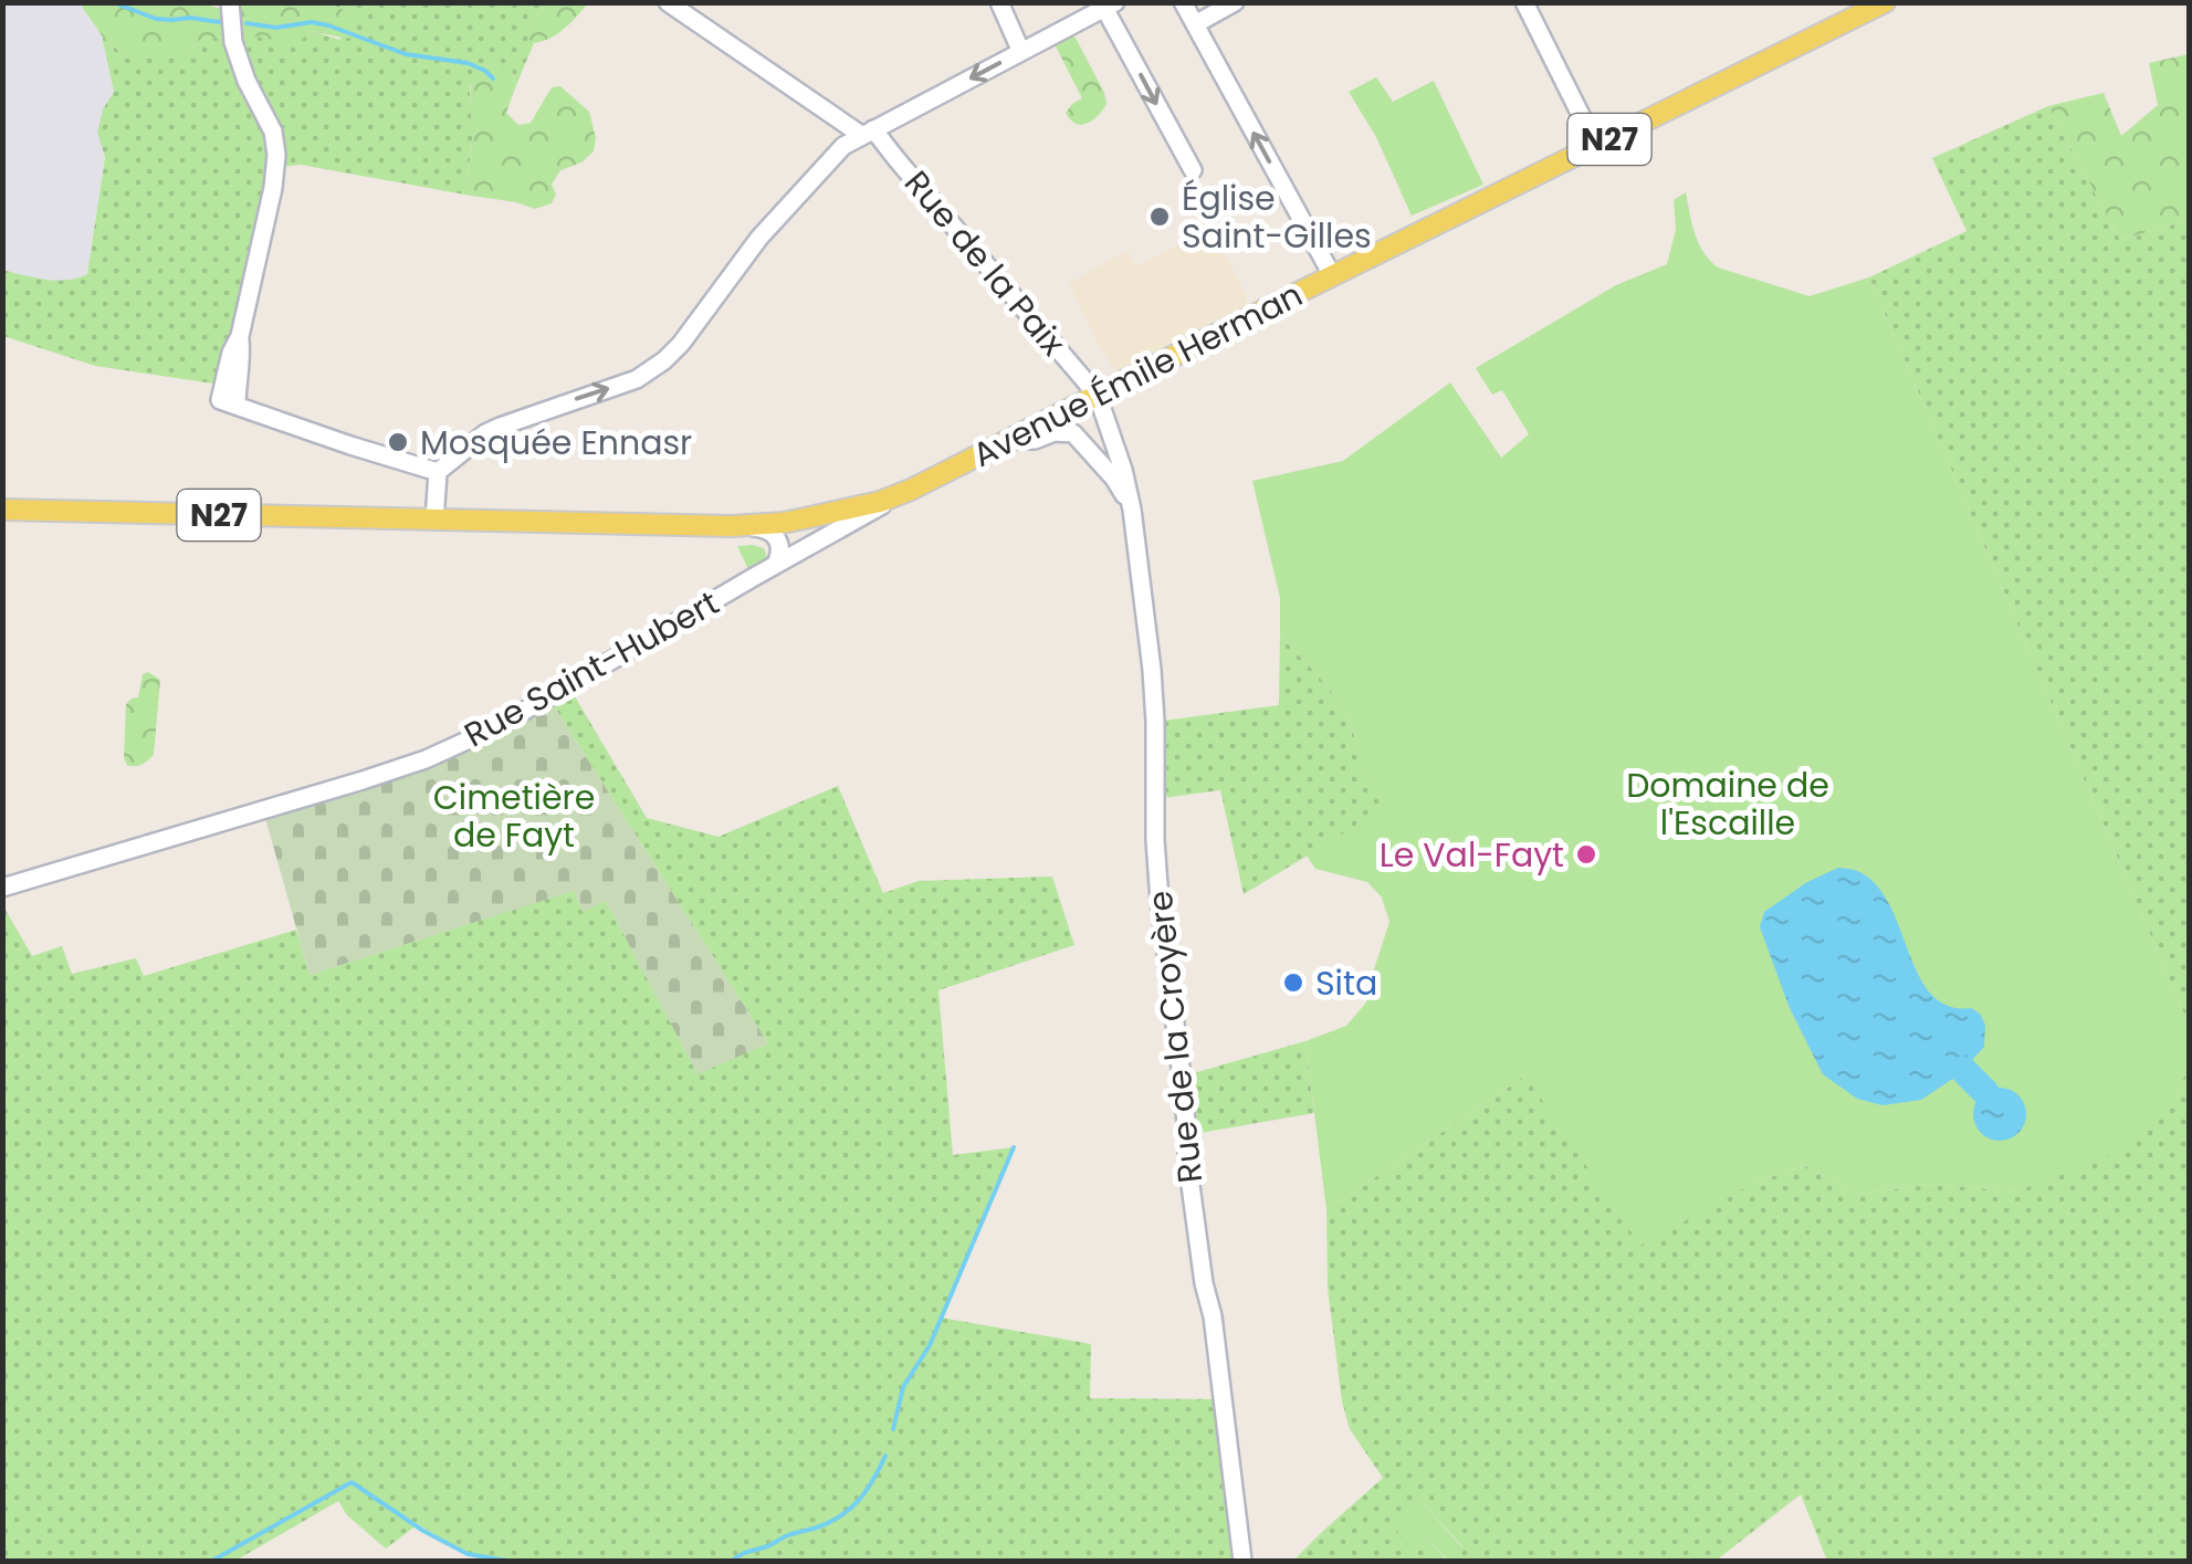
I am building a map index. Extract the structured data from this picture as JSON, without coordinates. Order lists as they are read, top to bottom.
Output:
{
  "streets": {
    "main road": ["N27", "Avenue Émile Herman"],
    "street": ["Rue de la Paix", "Rue Saint-Hubert", "Rue de la Croyère"]
  },
  "crossings": [
    ["N27", "Avenue Émile Herman"],
    ["Rue de la Paix", "Avenue Émile Herman"],
    ["Rue de la Paix", "Rue de la Croyère"],
    ["Avenue Émile Herman", "Rue Saint-Hubert"],
    ["Avenue Émile Herman", "Rue de la Croyère"]
  ],
  "parks": ["Domaine de l'Escaille", "Cimetière de Fayt"],
  "places": [
    "Église Saint-Gilles",
    "Mosquée Ennasr",
    "Le Val-Fayt",
    "Sita"
  ]
}
